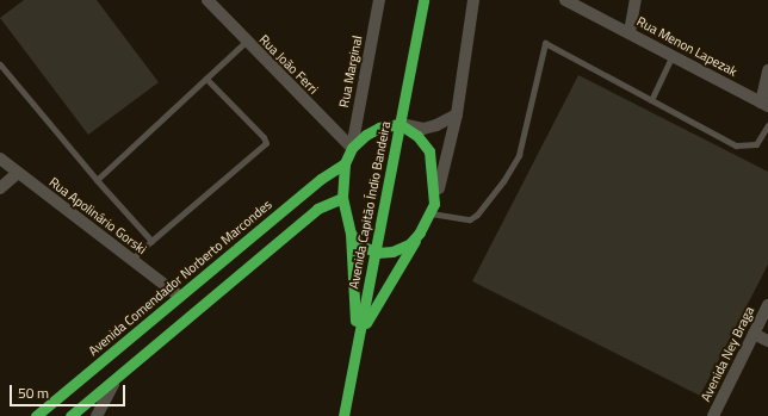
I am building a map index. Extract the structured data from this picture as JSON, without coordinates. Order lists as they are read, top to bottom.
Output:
{
  "streets": {
    "street": [
      "Rua Menon Lapezak",
      "Rua João Ferri",
      "Rua Marginal",
      "Avenida Capitão Índio Bandeira",
      "Rua Apolinário Gorski",
      "Avenida Comendador Norberto Marcondes",
      "Avenida Ney Braga"
    ]
  },
  "crossings": [
    ["Rua João Ferri", "Rua Marginal"],
    ["Rua Apolinário Gorski", "Avenida Comendador Norberto Marcondes"]
  ],
  "scale_bar": "50 m"
}
